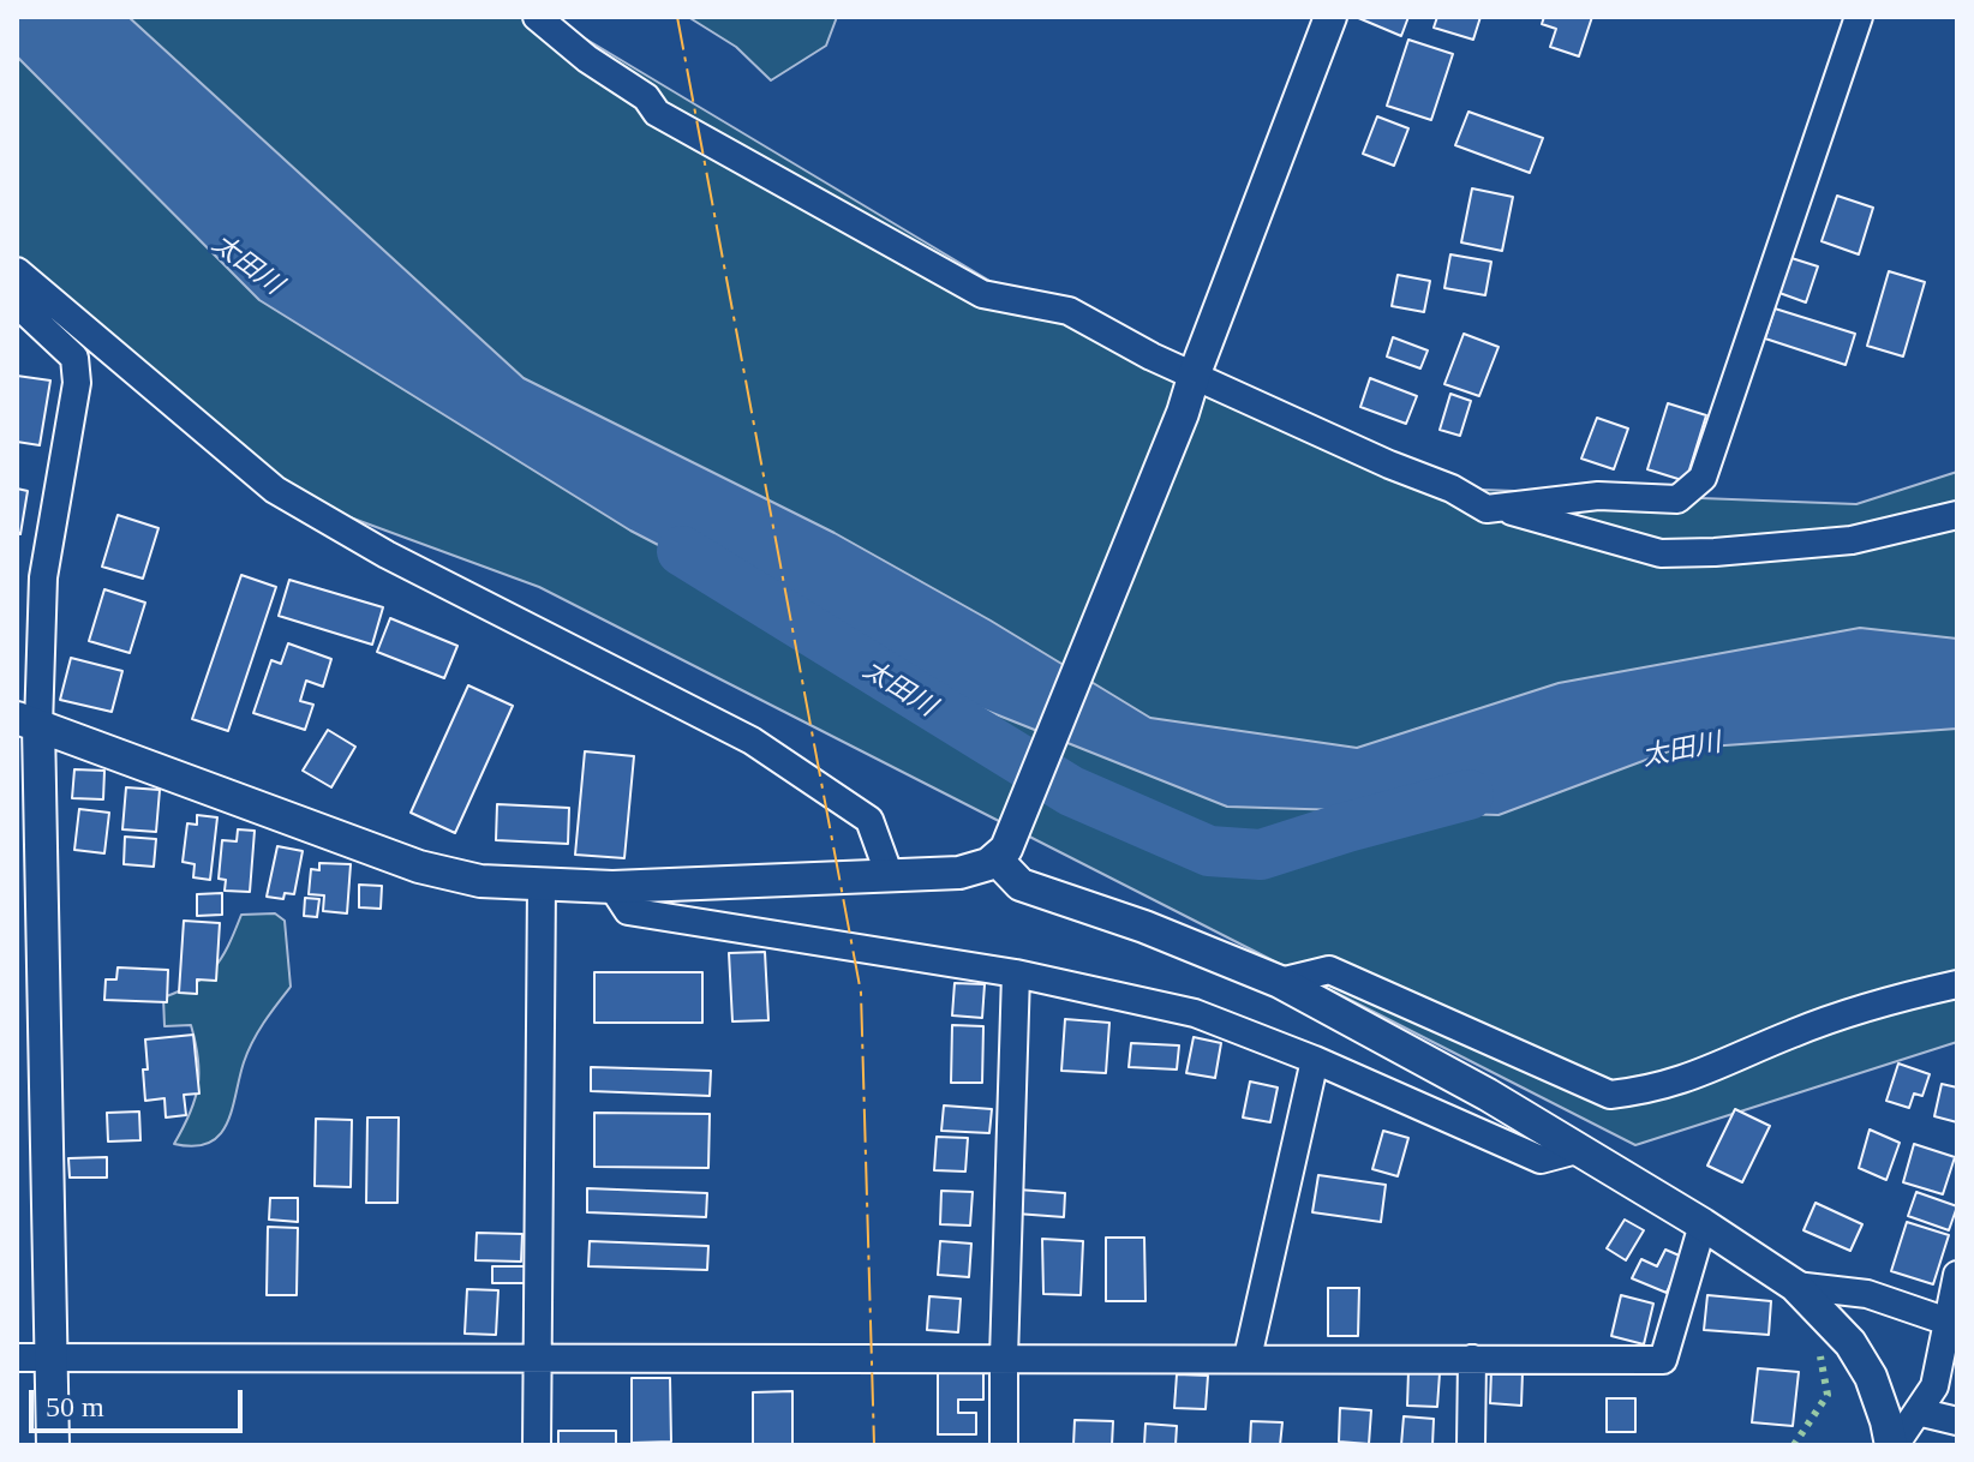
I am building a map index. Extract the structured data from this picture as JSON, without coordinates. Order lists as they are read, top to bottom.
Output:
{
  "water": ["太田川"],
  "scale_bar": "50 m"
}
